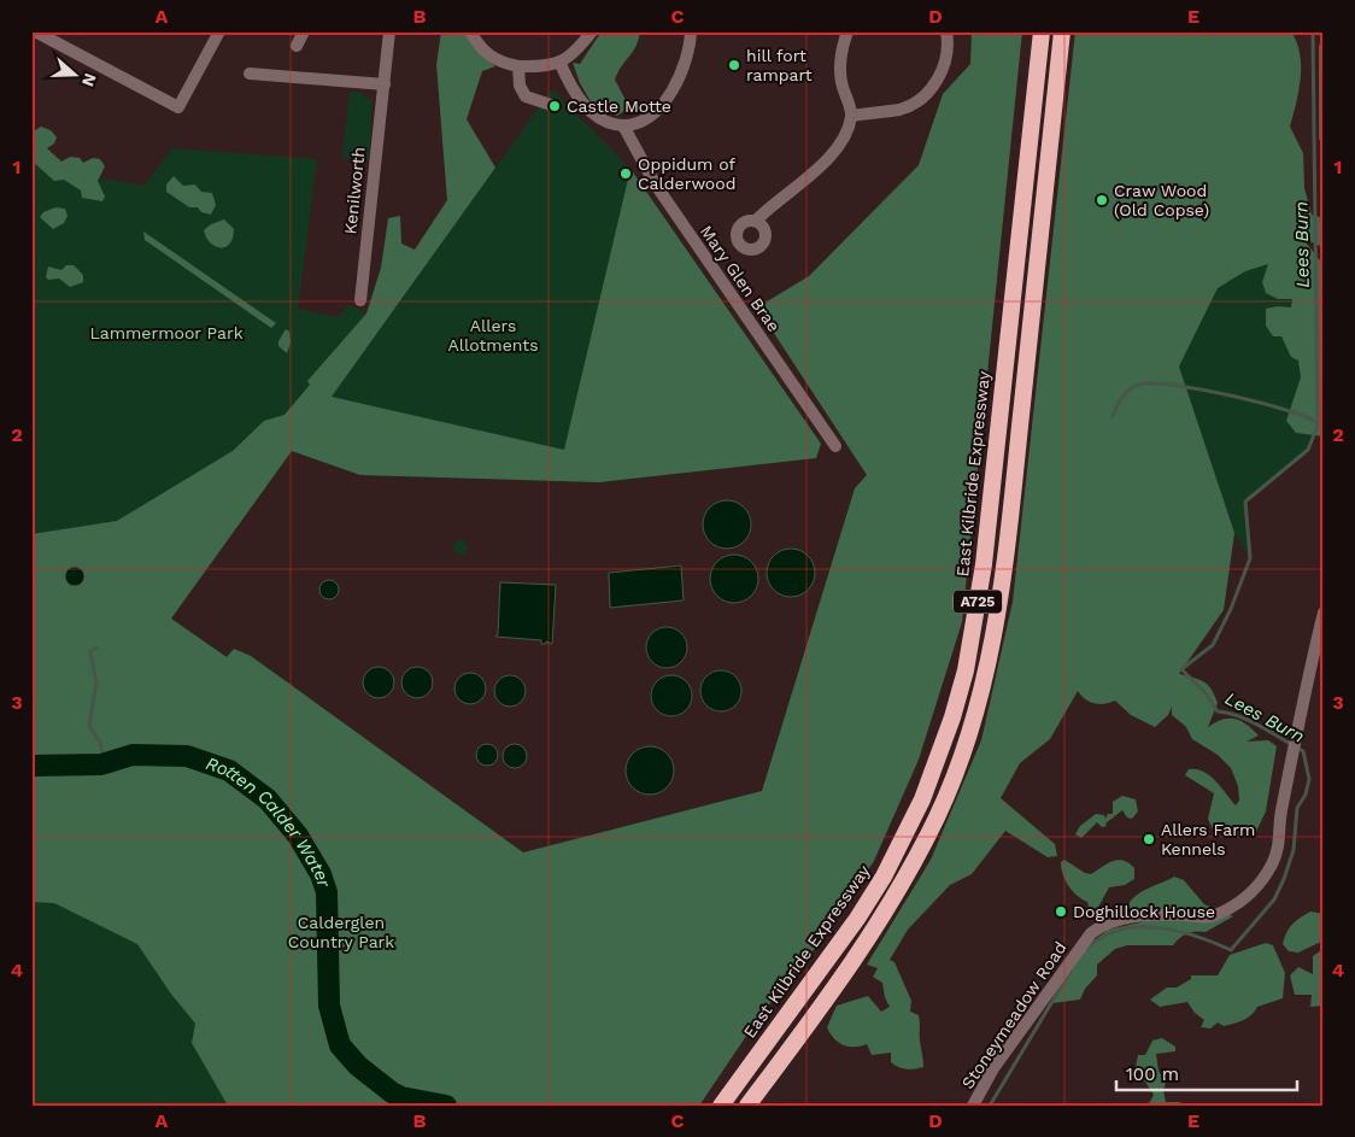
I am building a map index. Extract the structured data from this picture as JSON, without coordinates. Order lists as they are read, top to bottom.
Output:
{
  "streets": {
    "highway": ["East Kilbride Expressway", "A725"],
    "street": ["Kenilworth", "Mary Glen Brae", "Stoneymeadow Road"]
  },
  "water": ["Lees Burn", "Rotten Calder Water"],
  "parks": ["Allers Allotments", "Lammermoor Park", "Calderglen Country Park"],
  "places": [
    "hill fort rampart",
    "Castle Motte",
    "Oppidum of Calderwood",
    "Craw Wood (Old Copse)",
    "Allers Farm Kennels",
    "Doghillock House"
  ],
  "scale_bar": "100 m",
  "north": "right",
  "grid": {
    "columns": [
      "A",
      "B",
      "C",
      "D",
      "E"
    ],
    "rows": [
      "1",
      "2",
      "3",
      "4"
    ]
  }
}
